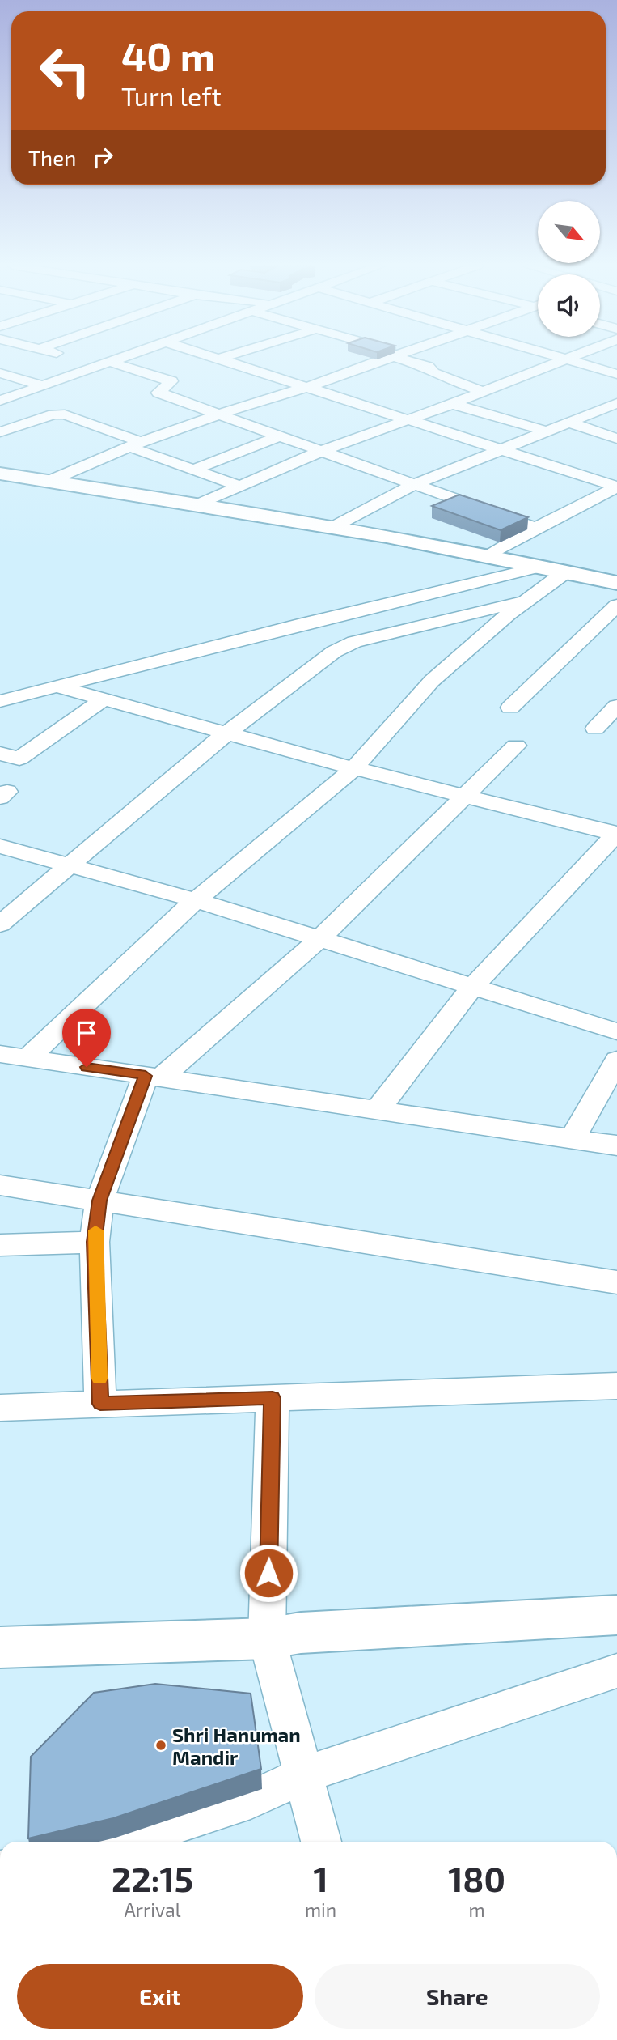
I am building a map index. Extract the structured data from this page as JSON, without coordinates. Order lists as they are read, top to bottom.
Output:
{
  "places": ["Shri Hanuman Mandir"],
  "north": "bottom right",
  "page": {
    "turn": ["40 m", "Turn left"],
    "then": "Then",
    "eta": [
      "22:15",
      "Arrival",
      "1",
      "min",
      "180",
      "m"
    ],
    "buttons": ["Exit", "Share"]
  }
}
